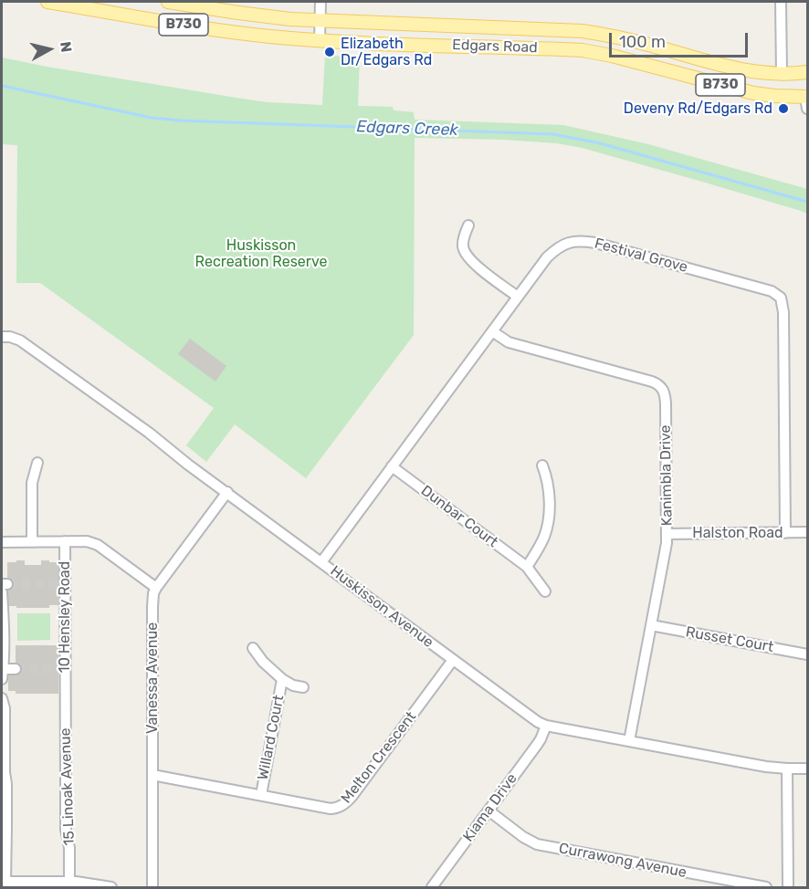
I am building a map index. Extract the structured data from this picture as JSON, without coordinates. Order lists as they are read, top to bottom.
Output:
{
  "streets": {
    "main road": ["B730", "Edgars Road"],
    "street": [
      "Festival Grove",
      "Kanimbla Drive",
      "Dunbar Court",
      "Halston Road",
      "Huskisson Avenue",
      "10 Hensley Road",
      "Russet Court",
      "Vanessa Avenue",
      "Willard Court",
      "Melton Crescent",
      "15 Linoak Avenue",
      "Kiama Drive",
      "Currawong Avenue"
    ]
  },
  "crossings": [
    ["Festival Grove", "Kanimbla Drive"],
    ["Festival Grove", "Dunbar Court"],
    ["Festival Grove", "Halston Road"],
    ["Festival Grove", "Huskisson Avenue"],
    ["Kanimbla Drive", "Halston Road"],
    ["Kanimbla Drive", "Huskisson Avenue"],
    ["Kanimbla Drive", "Russet Court"],
    ["Huskisson Avenue", "Vanessa Avenue"],
    ["Huskisson Avenue", "Melton Crescent"],
    ["Huskisson Avenue", "Kiama Drive"],
    ["10 Hensley Road", "15 Linoak Avenue"],
    ["Vanessa Avenue", "Melton Crescent"],
    ["Willard Court", "Melton Crescent"],
    ["Kiama Drive", "Currawong Avenue"]
  ],
  "water": ["Edgars Creek"],
  "parks": ["Huskisson Recreation Reserve"],
  "places": ["Elizabeth Dr/Edgars Rd", "Deveny Rd/Edgars Rd"],
  "scale_bar": "100 m",
  "north": "right"
}
